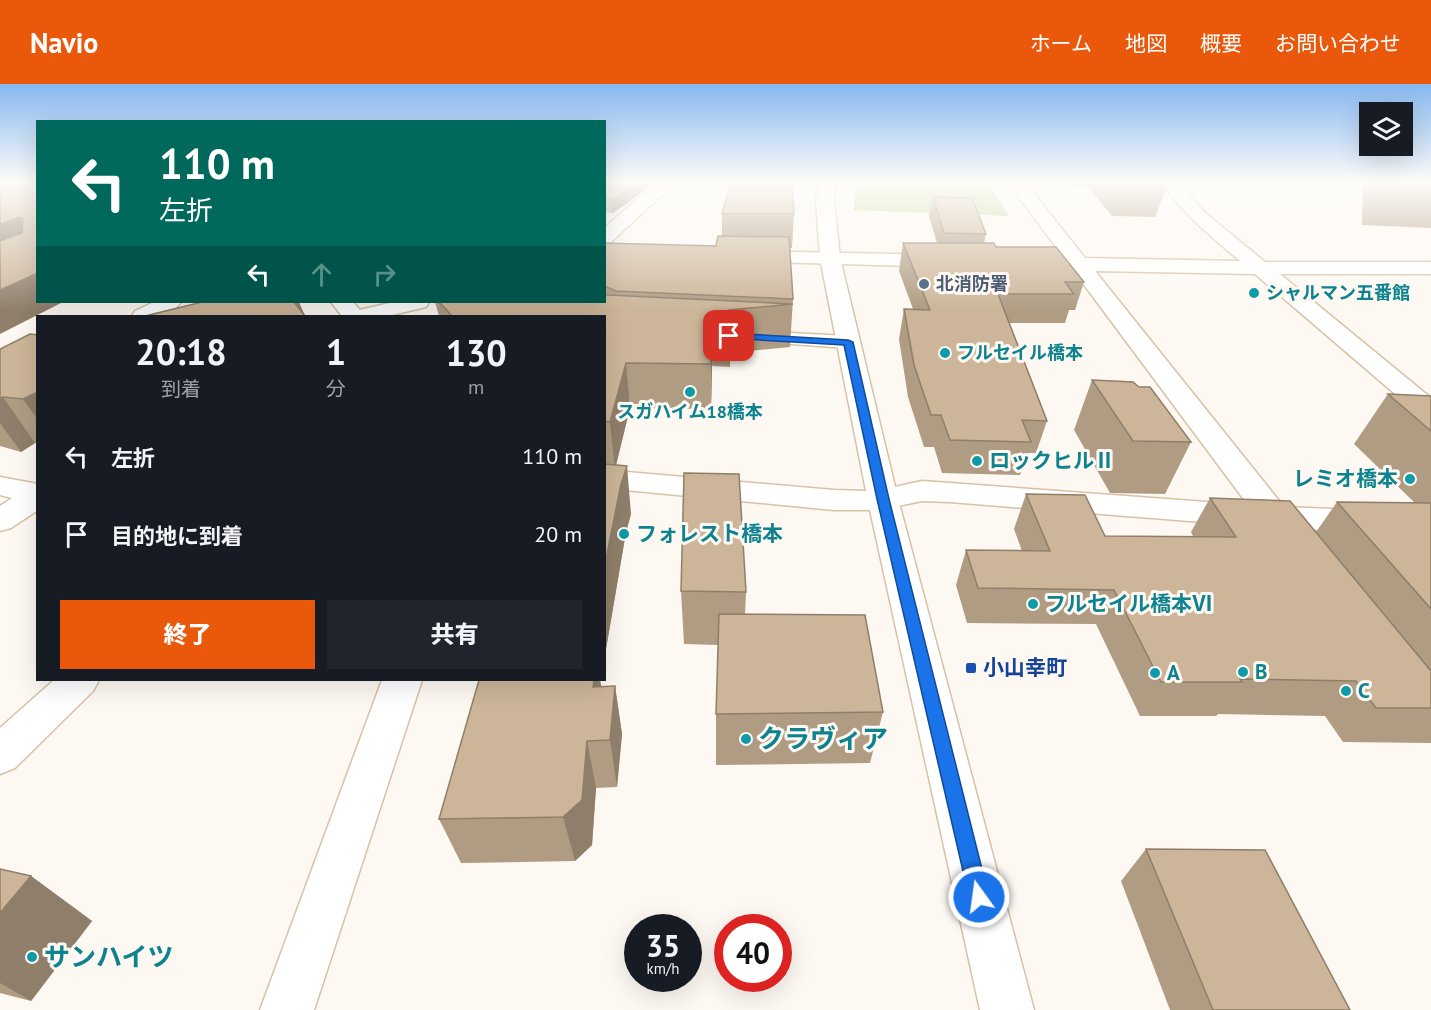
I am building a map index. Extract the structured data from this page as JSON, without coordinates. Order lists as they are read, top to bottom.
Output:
{
  "places": {
    "other": [
      "北消防署",
      "シャルマン五番館",
      "フルセイル橋本",
      "スガハイム18橋本",
      "ロックヒルⅡ",
      "レミオ橋本",
      "フォレスト橋本",
      "フルセイル橋本Ⅵ",
      "B",
      "A",
      "C",
      "クラヴィア",
      "サンハイツ"
    ],
    "transit": ["小山幸町"]
  },
  "page": {
    "header": "Navio",
    "nav": [
      "ホーム",
      "地図",
      "概要",
      "お問い合わせ"
    ],
    "turn": ["110 m", "左折"],
    "eta": [
      "20:18",
      "到着",
      "1",
      "分",
      "130",
      "m"
    ],
    "list": [
      {
        "name": "左折",
        "value": "110 m"
      },
      {
        "name": "目的地に到着",
        "value": "20 m"
      }
    ],
    "buttons": ["終了", "共有"],
    "speed": "35 km/h",
    "limit": "40"
  }
}
